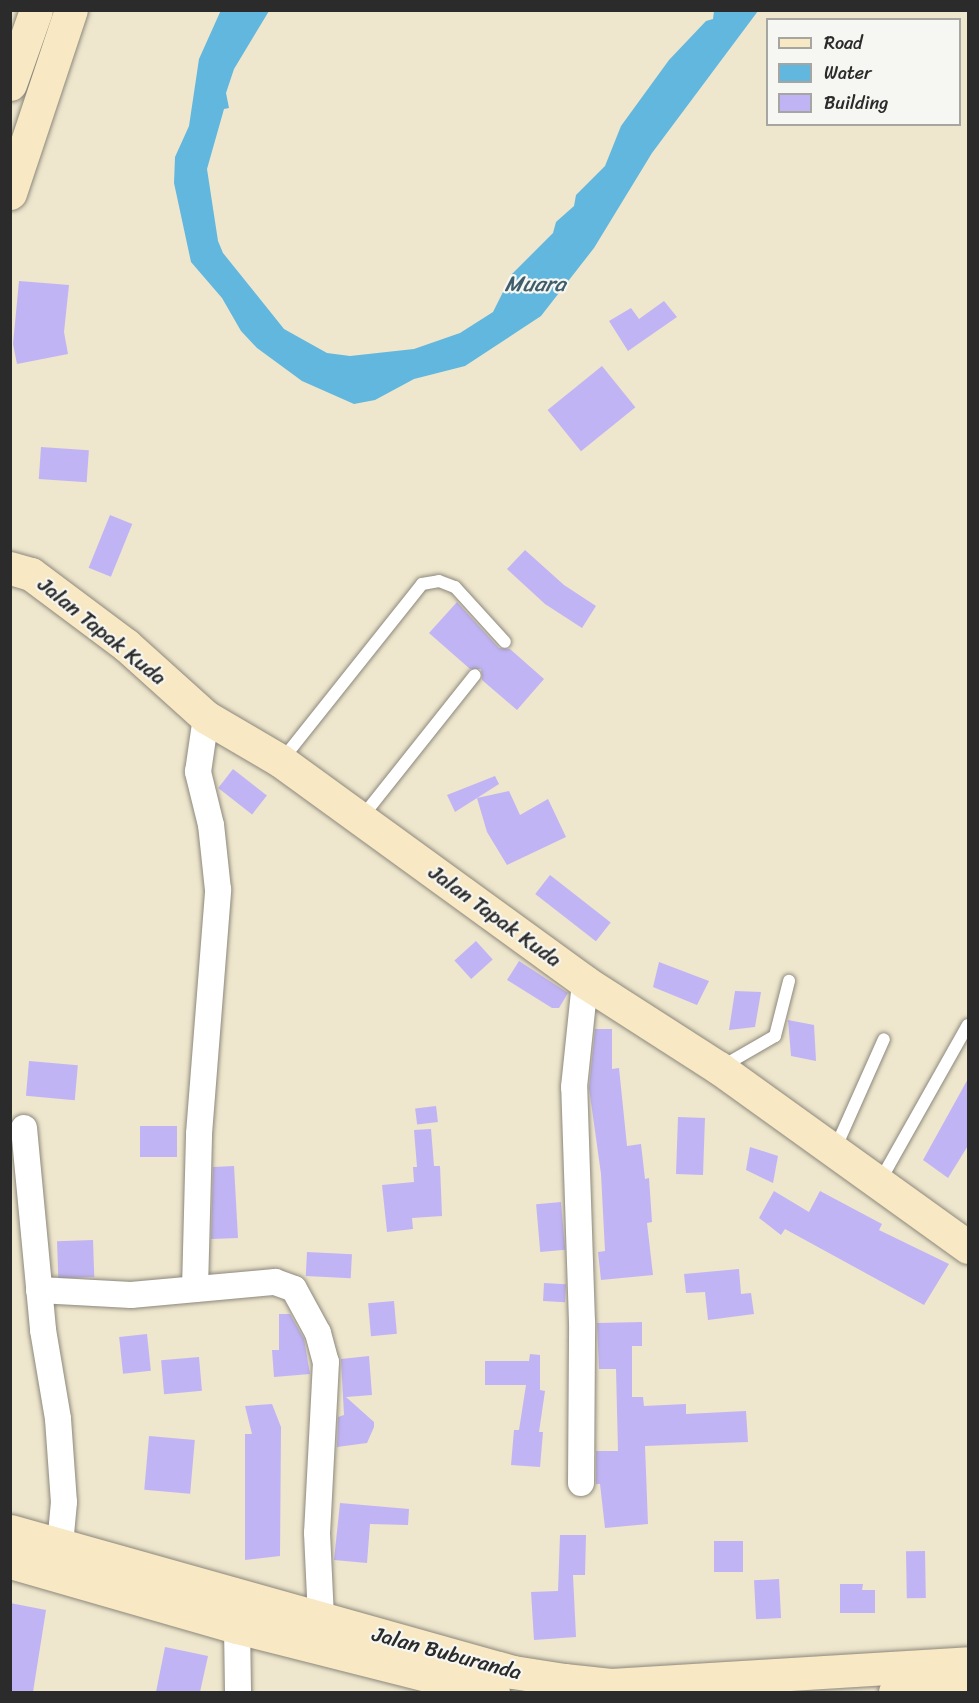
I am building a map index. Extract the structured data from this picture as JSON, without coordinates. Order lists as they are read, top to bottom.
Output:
{
  "streets": {
    "street": ["Jalan Tapak Kuda", "Jalan Buburanda"]
  },
  "water": ["Muara"],
  "legend": ["Road", "Water", "Building"]
}
